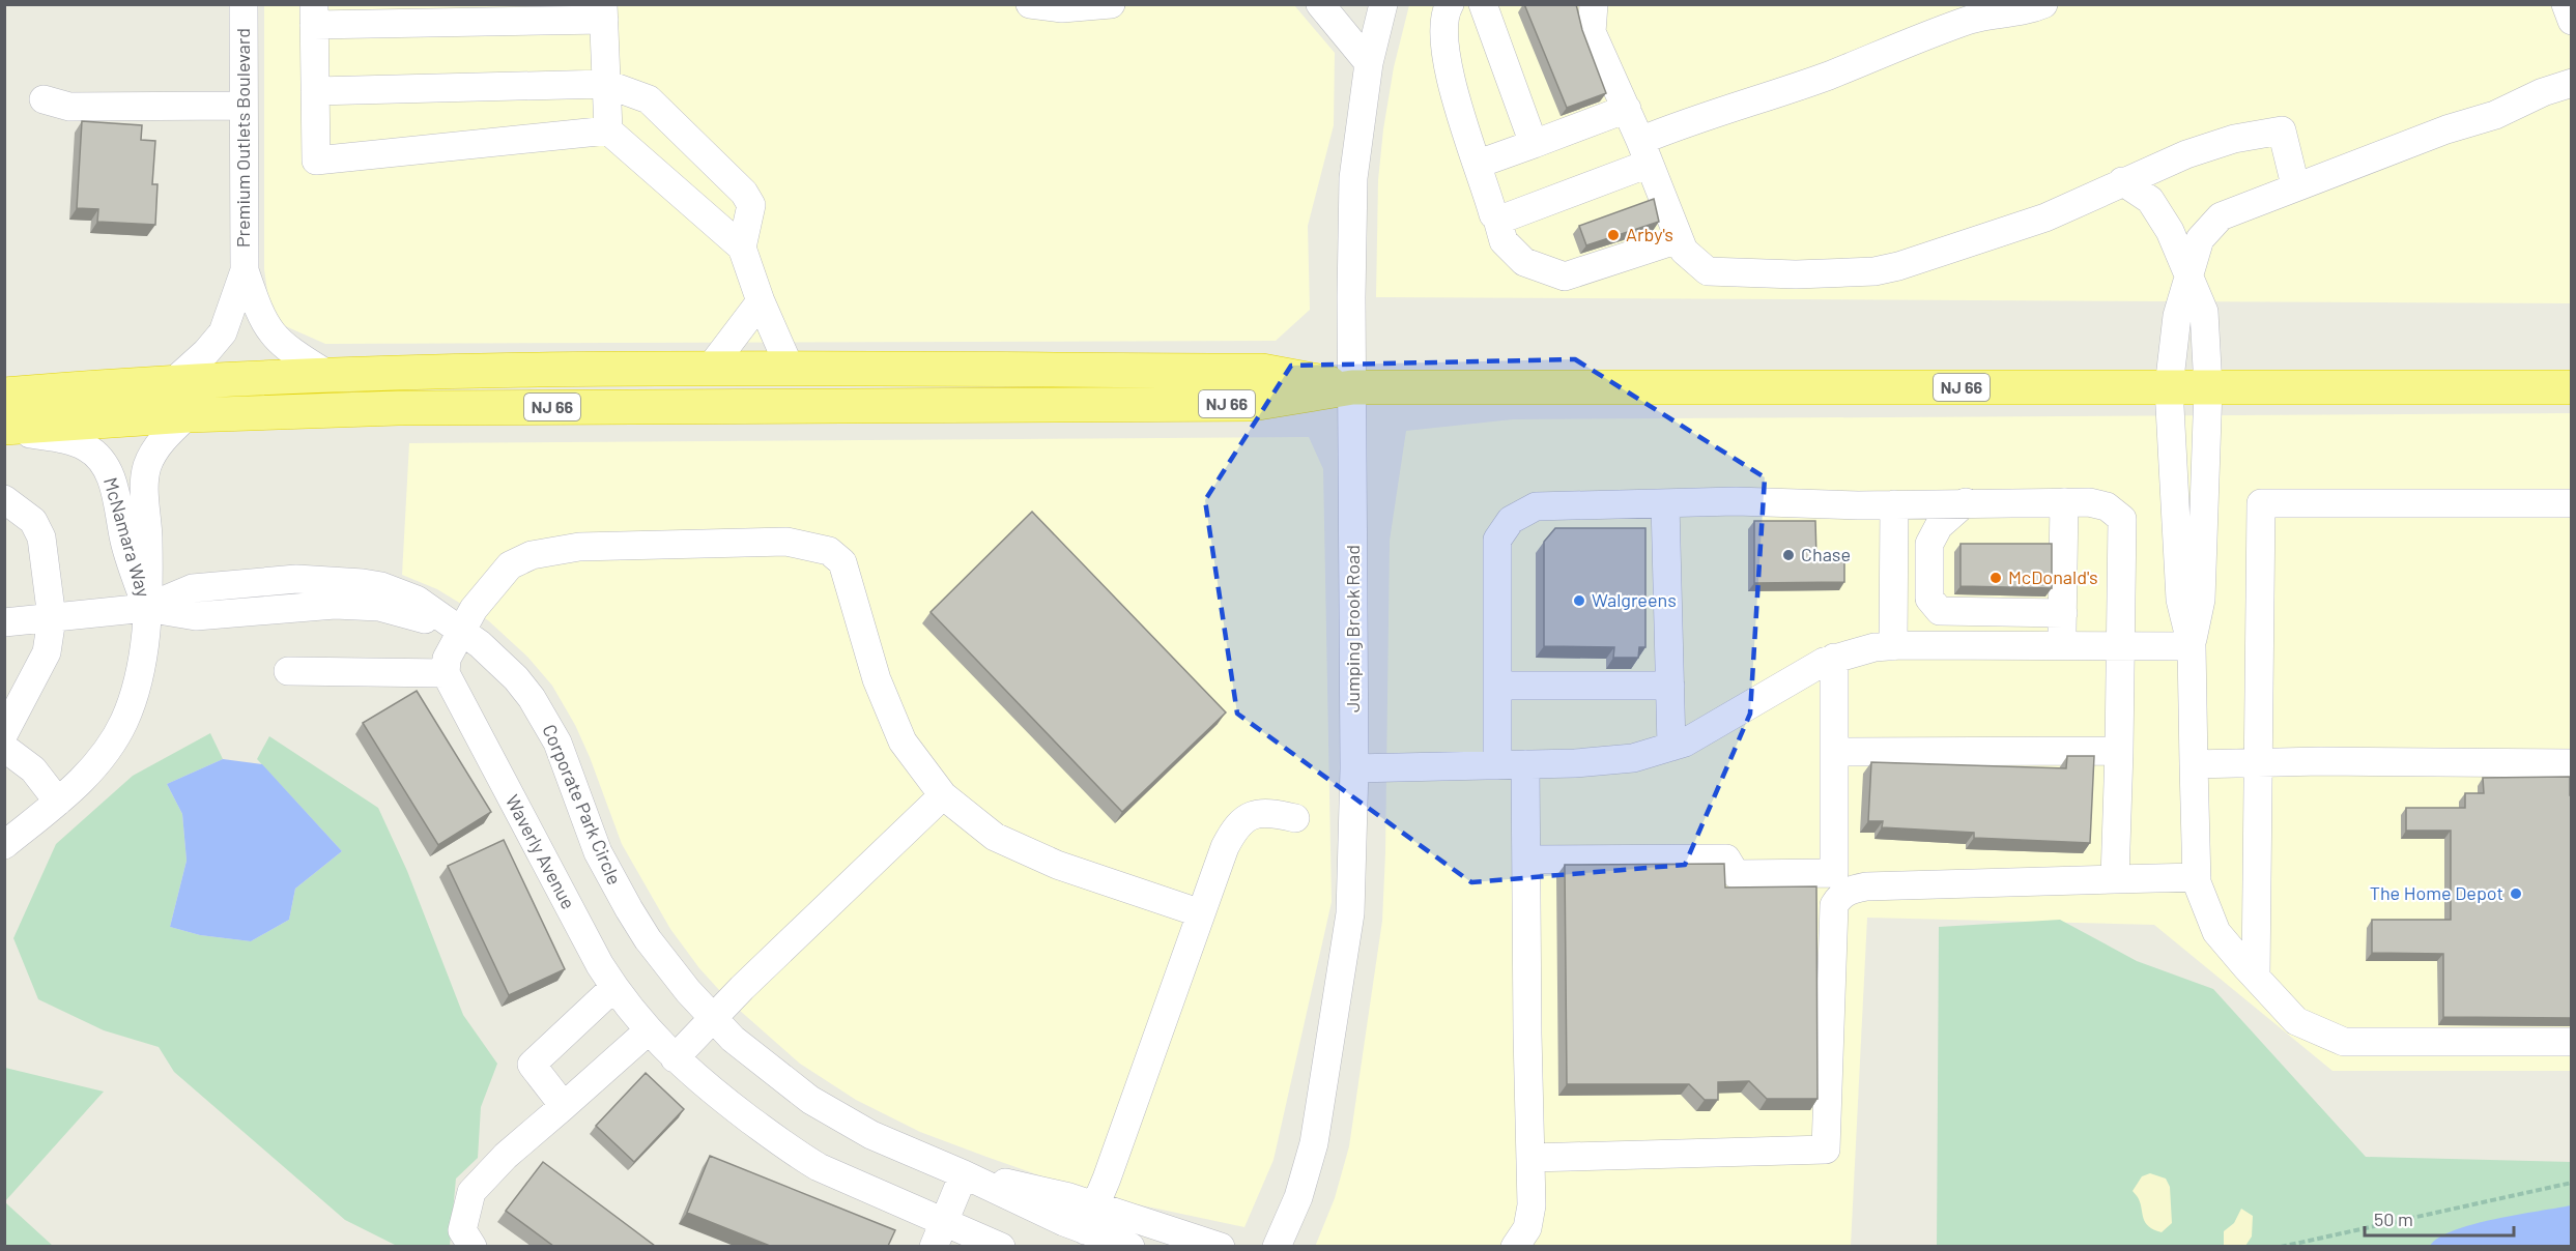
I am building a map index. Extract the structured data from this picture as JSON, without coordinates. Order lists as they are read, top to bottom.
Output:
{
  "streets": {
    "highway": ["NJ 66"],
    "street": [
      "Premium Outlets Boulevard",
      "McNamara Way",
      "Jumping Brook Road",
      "Corporate Park Circle",
      "Waverly Avenue"
    ]
  },
  "crossings": [
    ["Premium Outlets Boulevard", "NJ 66"],
    ["NJ 66", "McNamara Way"],
    ["NJ 66", "Jumping Brook Road"],
    ["McNamara Way", "Corporate Park Circle"]
  ],
  "places": [
    "Arby's",
    "Chase",
    "McDonald's",
    "Walgreens",
    "The Home Depot"
  ],
  "scale_bar": "50 m"
}
